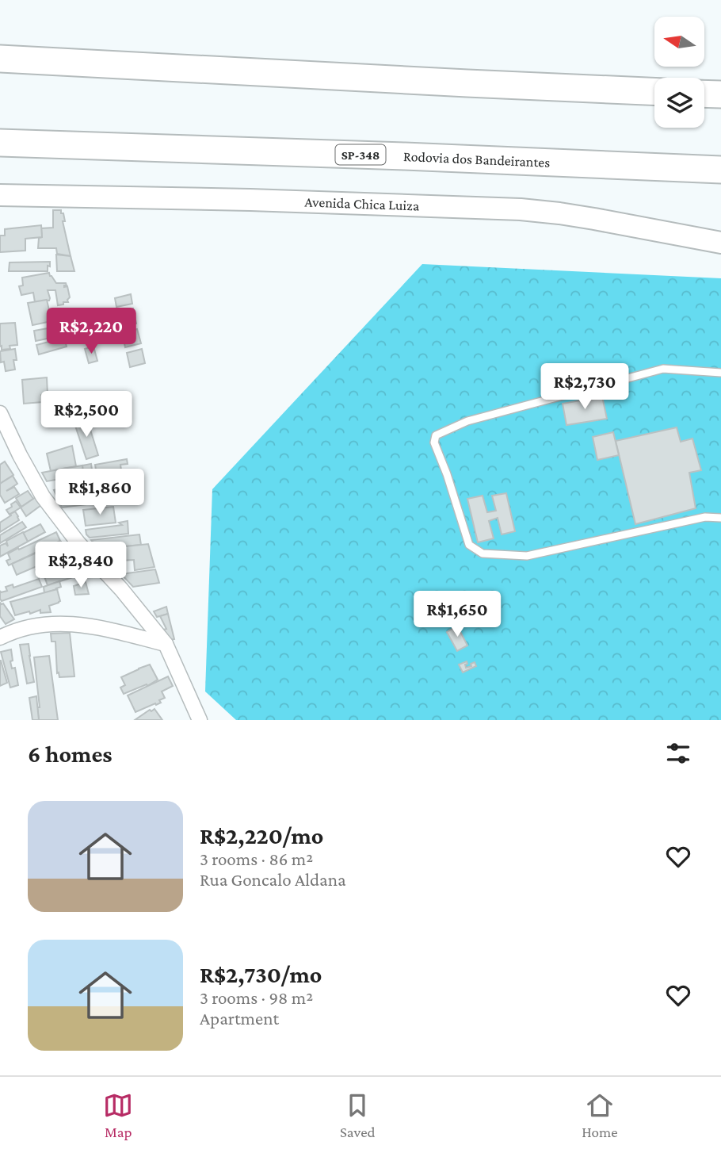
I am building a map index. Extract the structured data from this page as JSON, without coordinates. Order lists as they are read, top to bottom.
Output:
{
  "streets": {
    "highway": ["SP-348", "Rodovia dos Bandeirantes"],
    "main road": ["Avenida Chica Luiza"]
  },
  "north": "left",
  "page": {
    "price": [
      "R$2,220",
      "R$2,730",
      "R$2,500",
      "R$1,860",
      "R$2,840",
      "R$1,650"
    ],
    "heading": "6 homes",
    "list": [
      {
        "name": "R$2,220/mo",
        "note": "3 rooms · 86 m² · Rua Goncalo Aldana"
      },
      {
        "name": "R$2,730/mo",
        "note": "3 rooms · 98 m² · Apartment"
      }
    ],
    "tabs": ["Map", "Saved", "Home"]
  }
}
